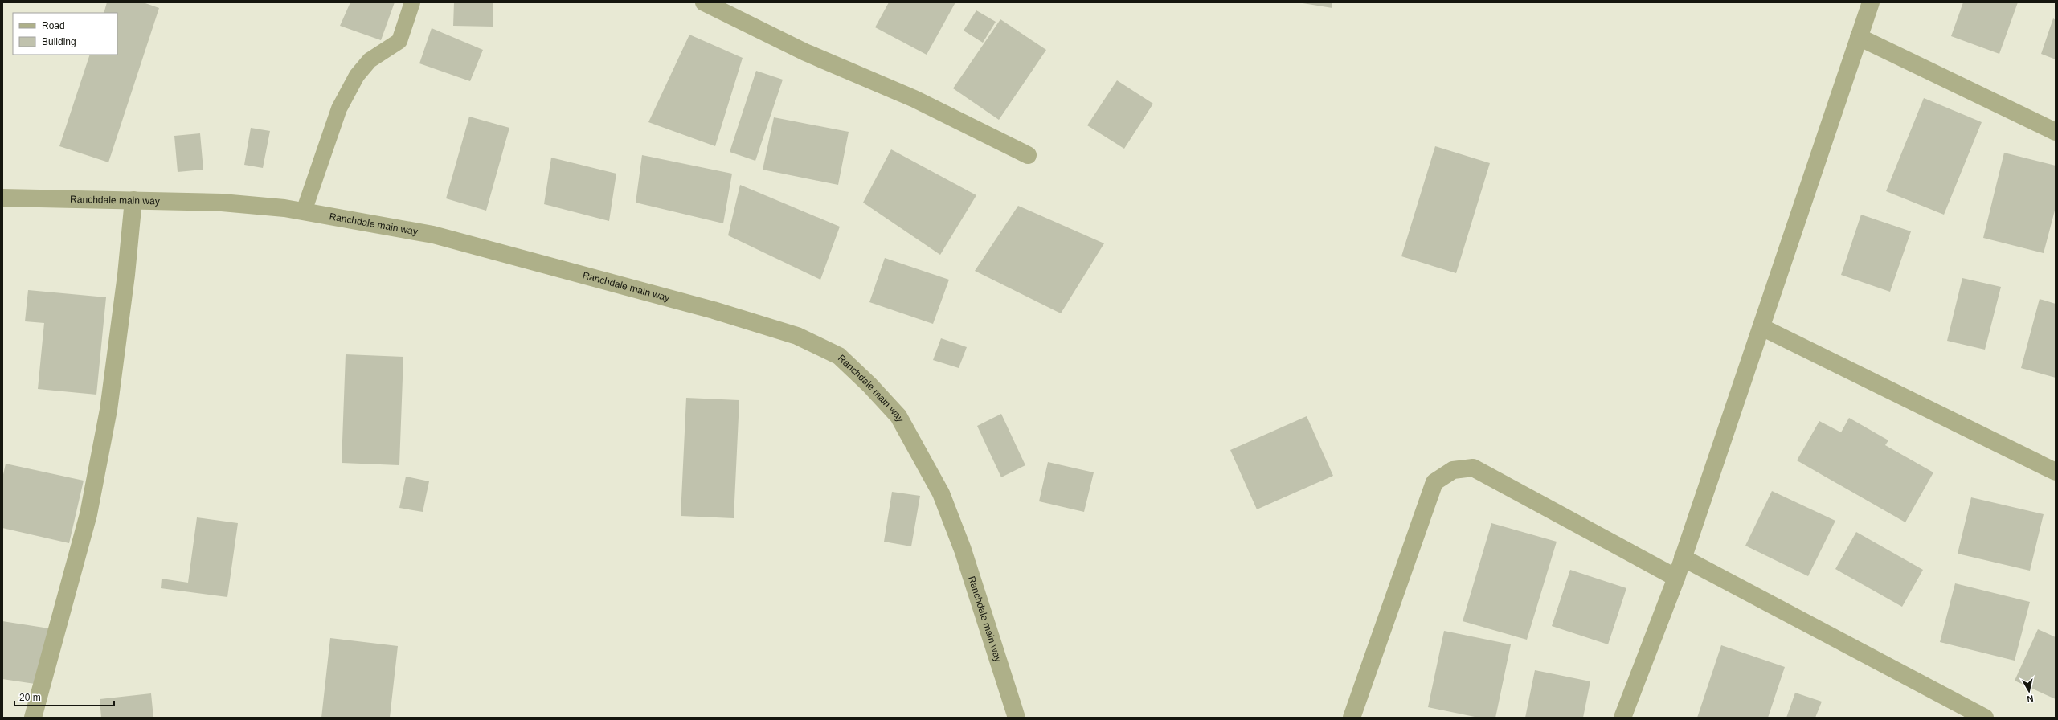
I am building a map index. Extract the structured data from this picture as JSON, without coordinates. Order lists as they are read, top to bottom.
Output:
{
  "streets": {
    "street": ["Ranchdale main way"]
  },
  "legend": ["Road", "Building"],
  "scale_bar": "20 m",
  "north": "bottom"
}
